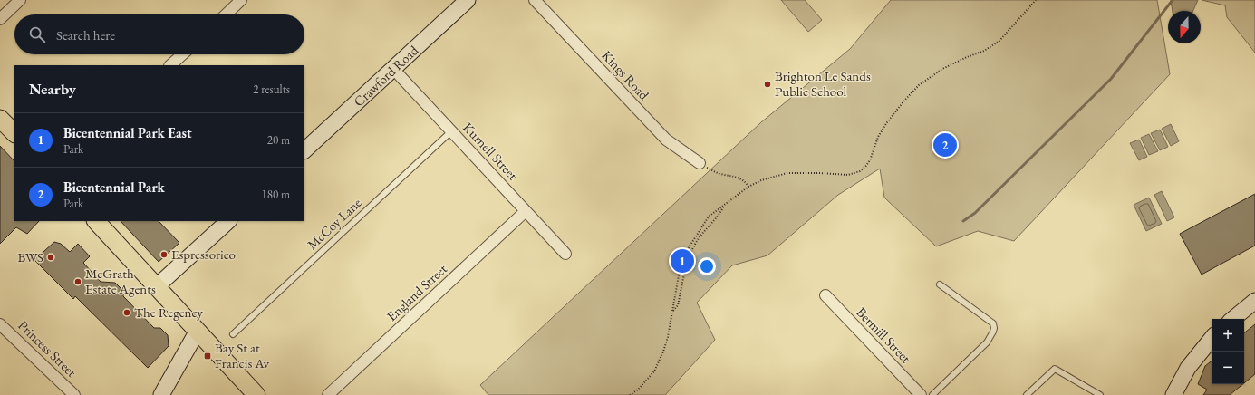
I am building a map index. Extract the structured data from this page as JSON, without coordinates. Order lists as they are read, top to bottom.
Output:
{
  "streets": {
    "street": [
      "Kings Road",
      "Crawford Road",
      "Kurnell Street",
      "England Street",
      "Bermill Street",
      "Princess Street"
    ],
    "lane": ["McCoy Lane"]
  },
  "crossings": [
    ["Crawford Road", "Kurnell Street"],
    ["Kurnell Street", "McCoy Lane"],
    ["Kurnell Street", "England Street"]
  ],
  "places": {
    "other": [
      "Brighton Le Sands Public School",
      "Espressorico",
      "BWS",
      "McGrath Estate Agents",
      "The Regency"
    ],
    "transit": ["Bay St at Francis Av"]
  },
  "north": "bottom",
  "page": {
    "search": "Search here",
    "heading": ["Nearby", "2 results"],
    "list": [
      {
        "mark": "1",
        "name": "Bicentennial Park East",
        "note": "Park",
        "value": "20 m"
      },
      {
        "mark": "2",
        "name": "Bicentennial Park",
        "note": "Park",
        "value": "180 m"
      }
    ],
    "pins": ["2", "1"],
    "map_buttons": ["+", "−"]
  }
}
